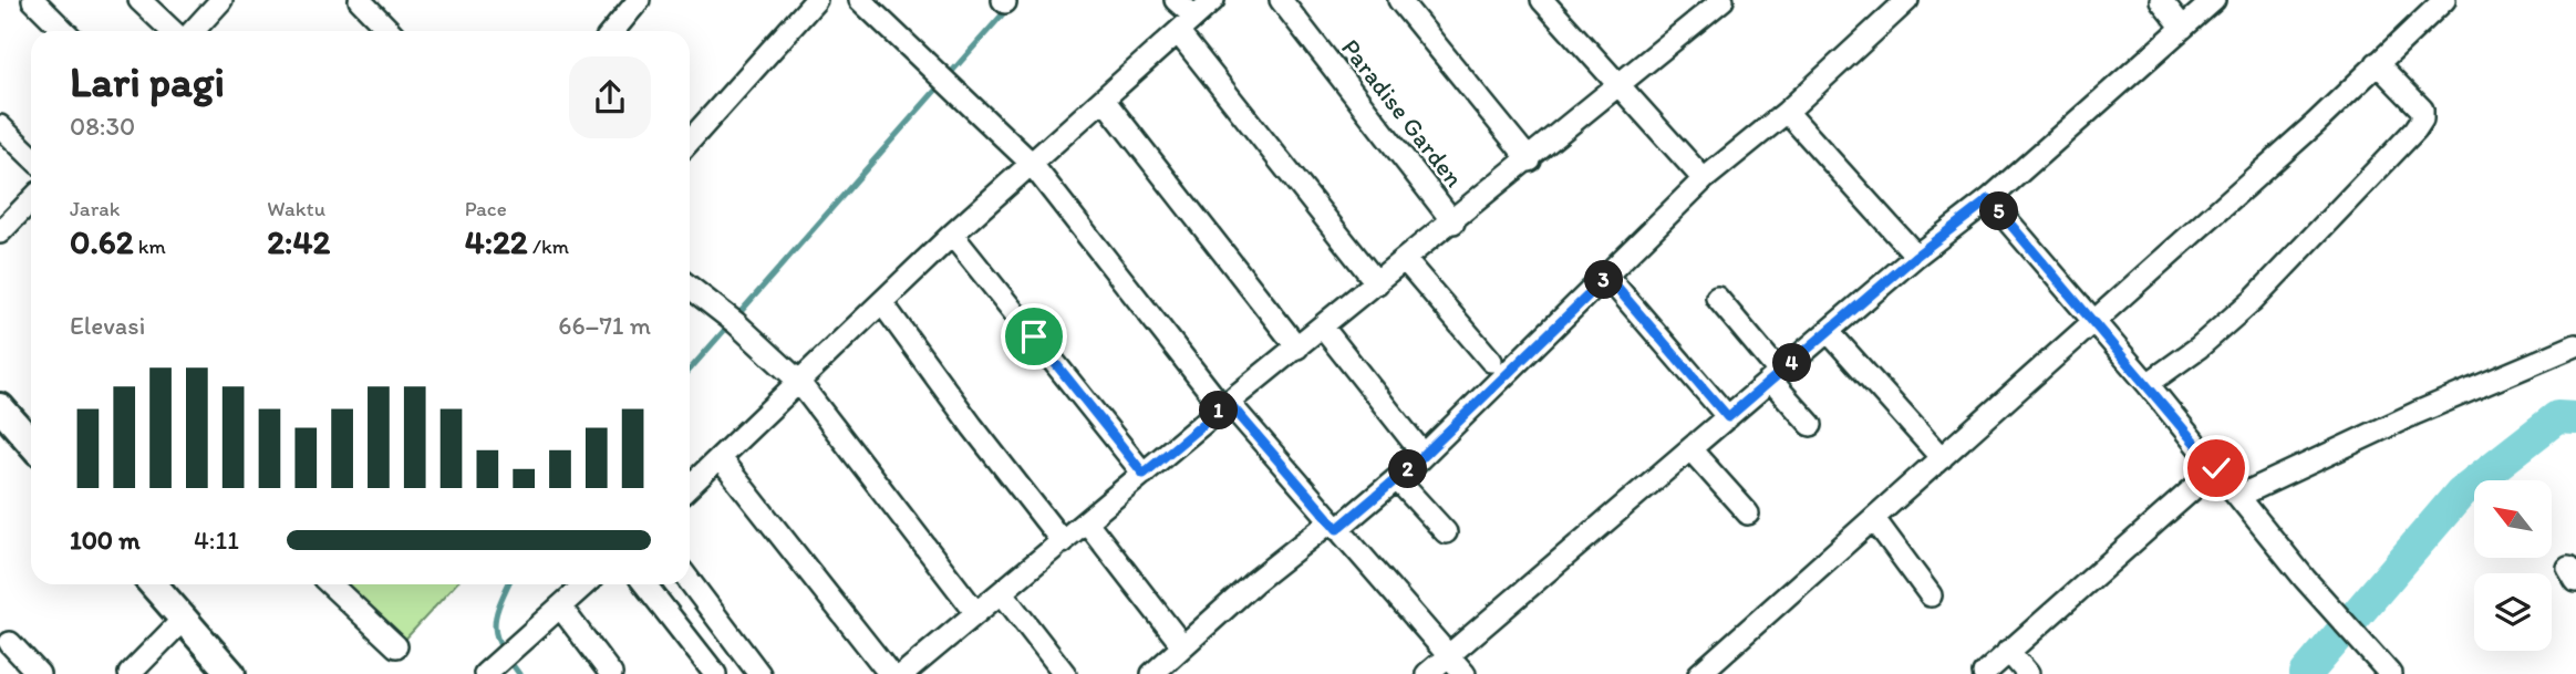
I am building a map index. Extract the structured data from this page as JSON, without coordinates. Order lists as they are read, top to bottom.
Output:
{
  "streets": {
    "street": ["Paradise Garden"]
  },
  "north": "top left",
  "page": {
    "heading": ["Lari pagi", "08:30"],
    "stats": [
      ["Jarak", "0.62 km"],
      ["Waktu", "2:42"],
      ["Pace", "4:22 /km"]
    ],
    "pins": [
      "5",
      "3",
      "4",
      "1",
      "2"
    ],
    "chart": ["Elevasi", "66–71 m"],
    "list": [
      {
        "name": "100 m",
        "note": "4:11"
      }
    ]
  }
}
